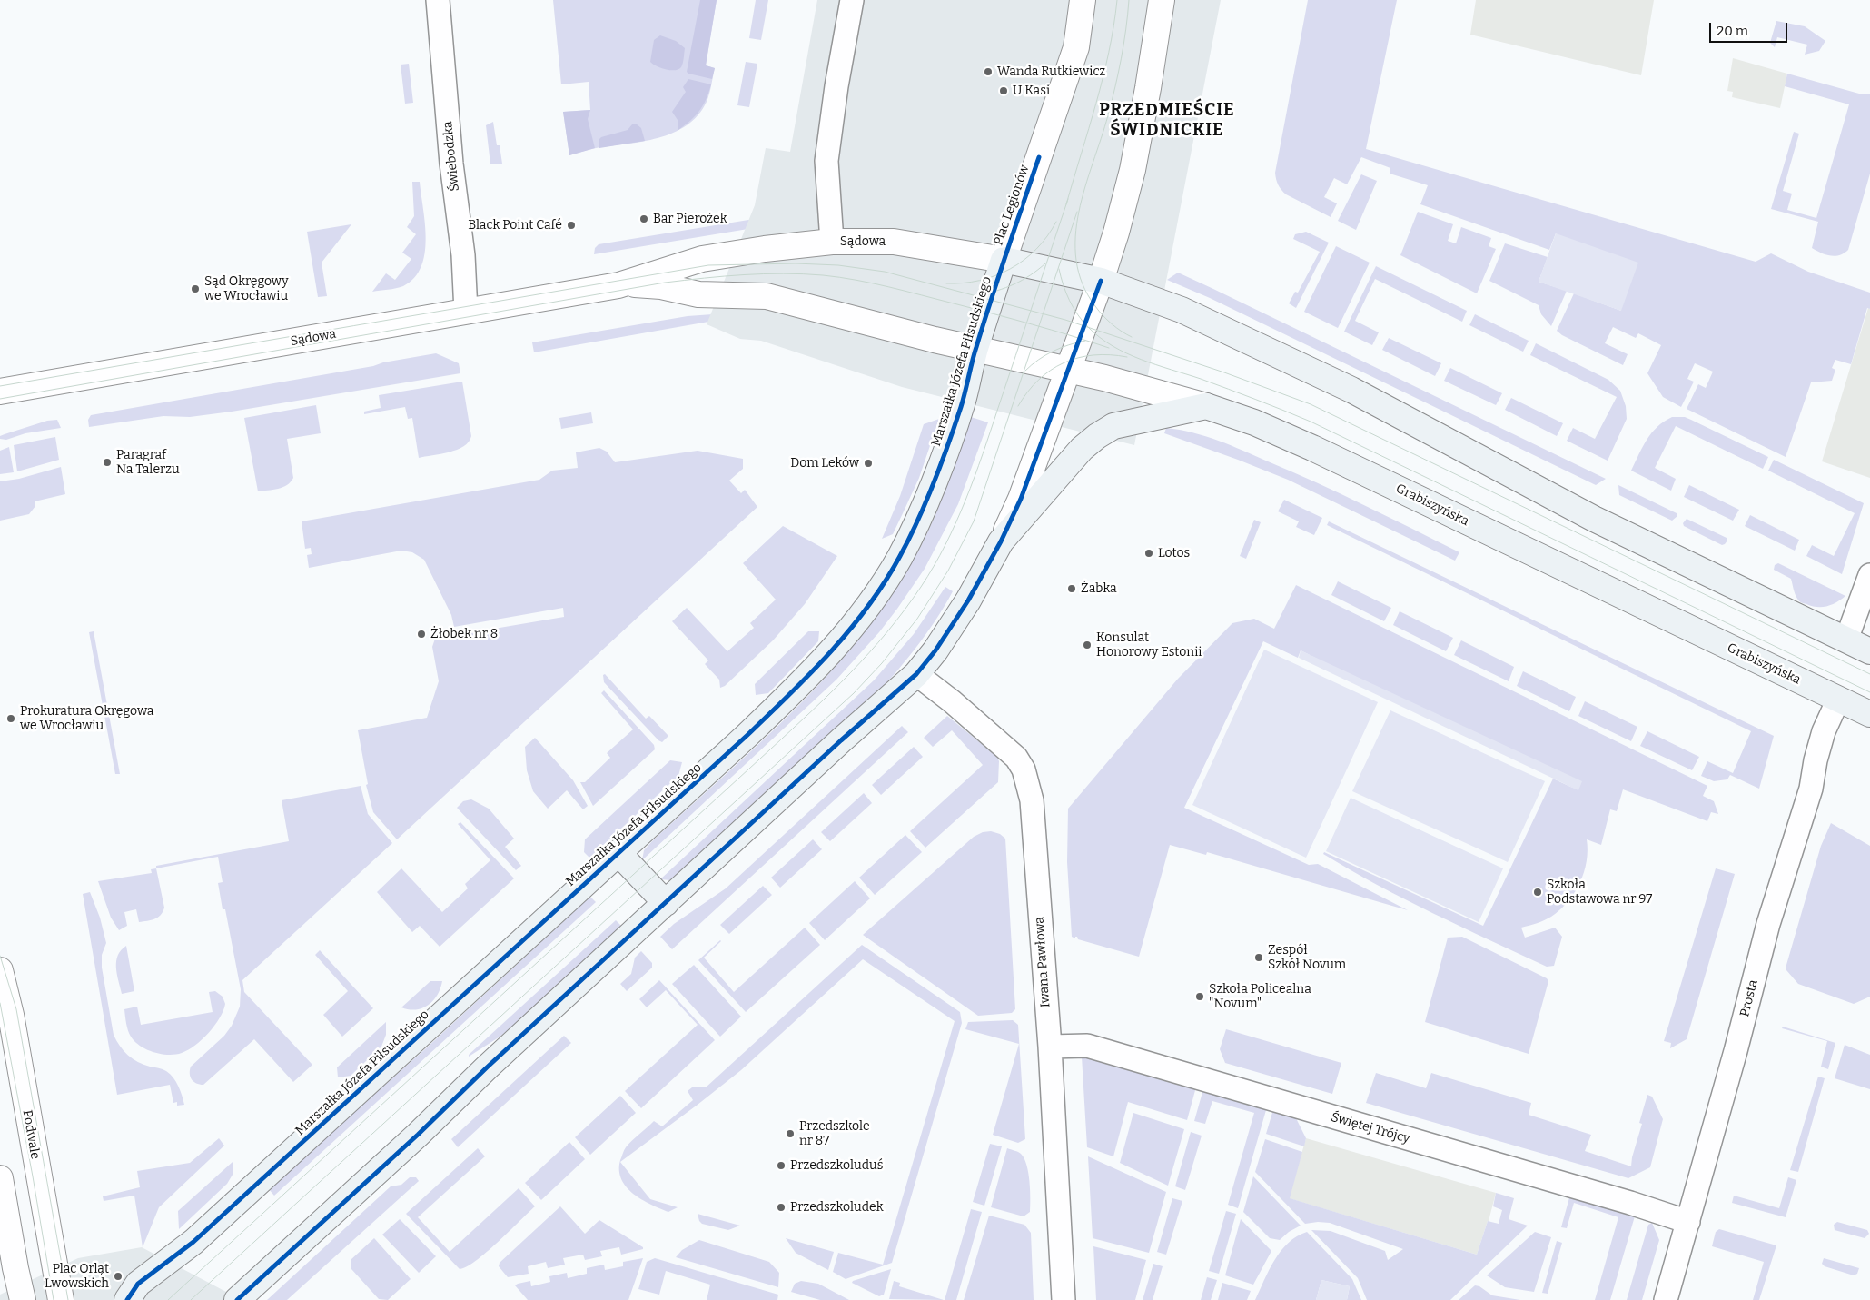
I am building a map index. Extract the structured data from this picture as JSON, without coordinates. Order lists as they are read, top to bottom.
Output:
{
  "streets": {
    "main road": ["Sądowa", "Marszałka Józefa Piłsudskiego", "Grabiszyńska"],
    "street": [
      "Świebodzka",
      "Plac Legionów",
      "Iwana Pawłowa",
      "Prosta",
      "Świętej Trójcy",
      "Podwale"
    ]
  },
  "crossings": [
    ["Świebodzka", "Sądowa"],
    ["Plac Legionów", "Sądowa"],
    ["Plac Legionów", "Marszałka Józefa Piłsudskiego"],
    ["Sądowa", "Marszałka Józefa Piłsudskiego"],
    ["Sądowa", "Grabiszyńska"],
    ["Marszałka Józefa Piłsudskiego", "Grabiszyńska"],
    ["Grabiszyńska", "Prosta"],
    ["Iwana Pawłowa", "Świętej Trójcy"],
    ["Prosta", "Świętej Trójcy"]
  ],
  "districts": ["PRZEDMIEŚCIE ŚWIDNICKIE"],
  "places": [
    "Wanda Rutkiewicz",
    "U Kasi",
    "Bar Pierożek",
    "Black Point Café",
    "Sąd Okręgowy we Wrocławiu",
    "Paragraf Na Talerzu",
    "Dom Leków",
    "Lotos",
    "Żabka",
    "Żłobek nr 8",
    "Konsulat Honorowy Estonii",
    "Prokuratura Okręgowa we Wrocławiu",
    "Szkoła Podstawowa nr 97",
    "Zespół Szkół Novum",
    "Szkoła Policealna \"Novum\"",
    "Przedszkole nr 87",
    "Przedszkoluduś",
    "Przedszkoludek",
    "Plac Orląt Lwowskich"
  ],
  "scale_bar": "20 m"
}
